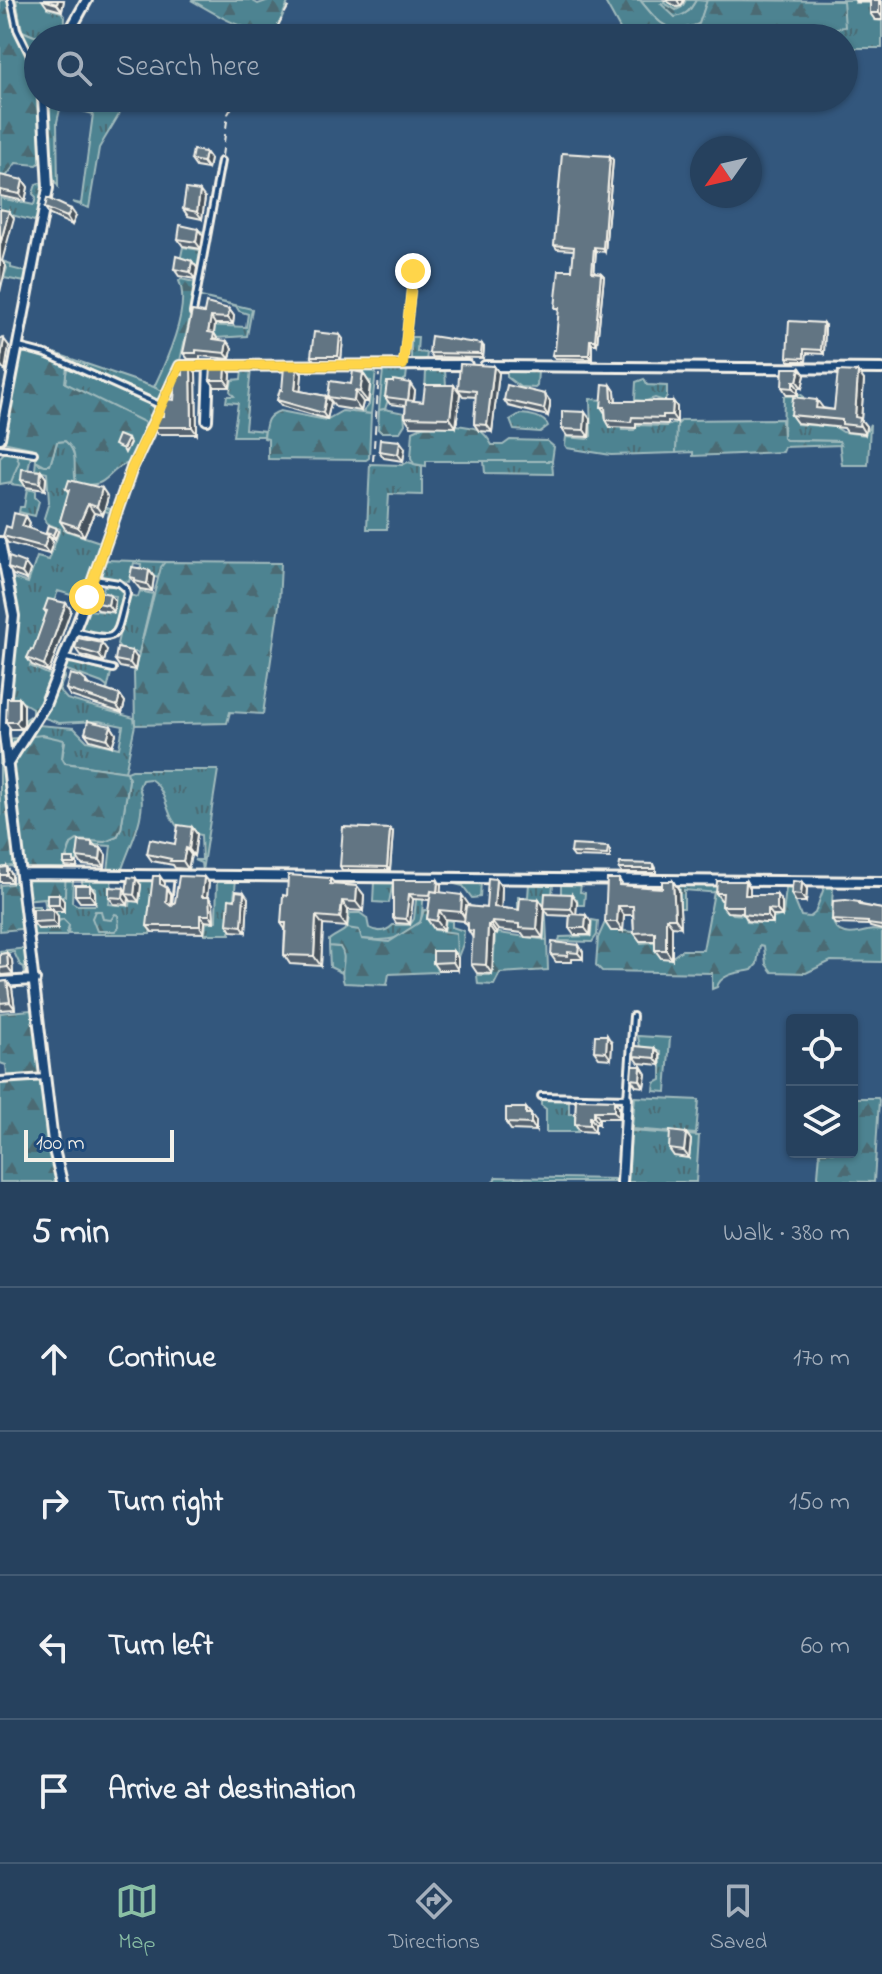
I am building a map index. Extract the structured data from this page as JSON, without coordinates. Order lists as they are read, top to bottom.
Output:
{
  "scale_bar": "100 m",
  "north": "bottom left",
  "page": {
    "search": "Search here",
    "scale": "100 m",
    "heading": ["5 min", "Walk · 380 m"],
    "list": [
      ["Continue", "170 m"],
      ["Turn right", "150 m"],
      ["Turn left", "60 m"],
      "Arrive at destination"
    ],
    "nav": ["Map", "Directions", "Saved"]
  }
}
